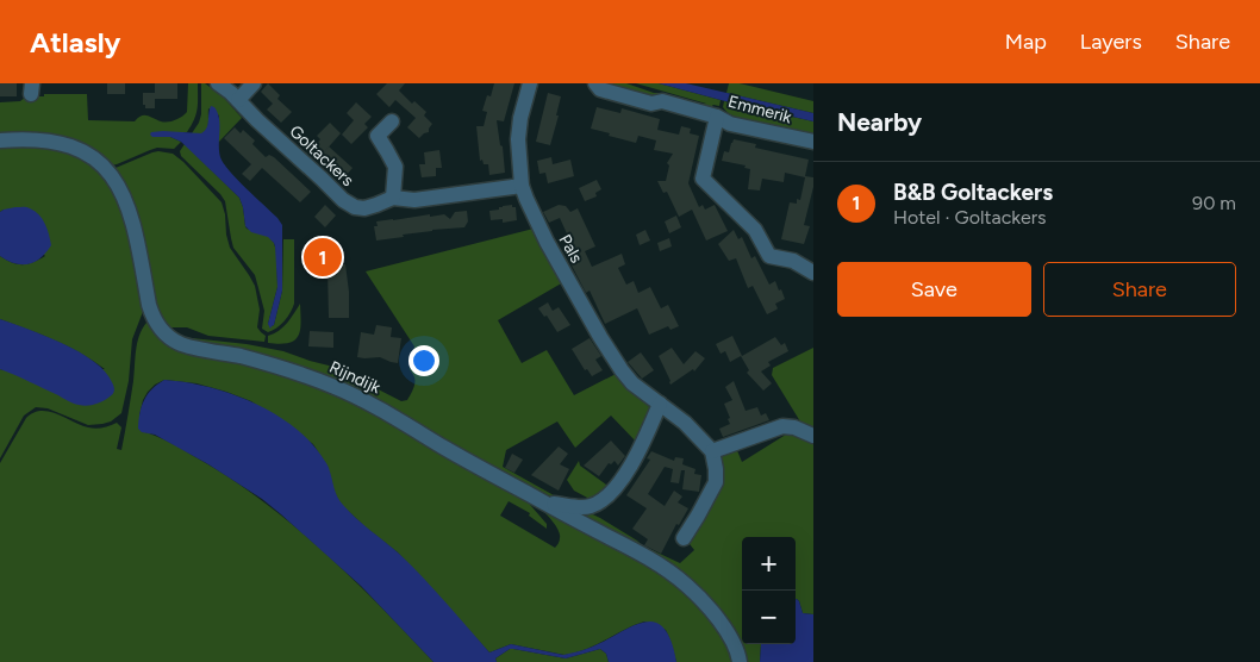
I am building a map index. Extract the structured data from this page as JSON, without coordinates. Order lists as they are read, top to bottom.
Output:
{
  "streets": {
    "street": [
      "Emmerik",
      "Goltackers",
      "Pals",
      "Rijndijk"
    ]
  },
  "crossings": [
    ["Goltackers", "Pals"]
  ],
  "page": {
    "header": "Atlasly",
    "nav": ["Map", "Layers", "Share"],
    "heading": "Nearby",
    "list": [
      {
        "mark": "1",
        "name": "B&B Goltackers",
        "note": "Hotel · Goltackers",
        "value": "90 m"
      }
    ],
    "pins": "1",
    "buttons": ["Save", "Share"],
    "map_buttons": ["+", "−"]
  }
}
